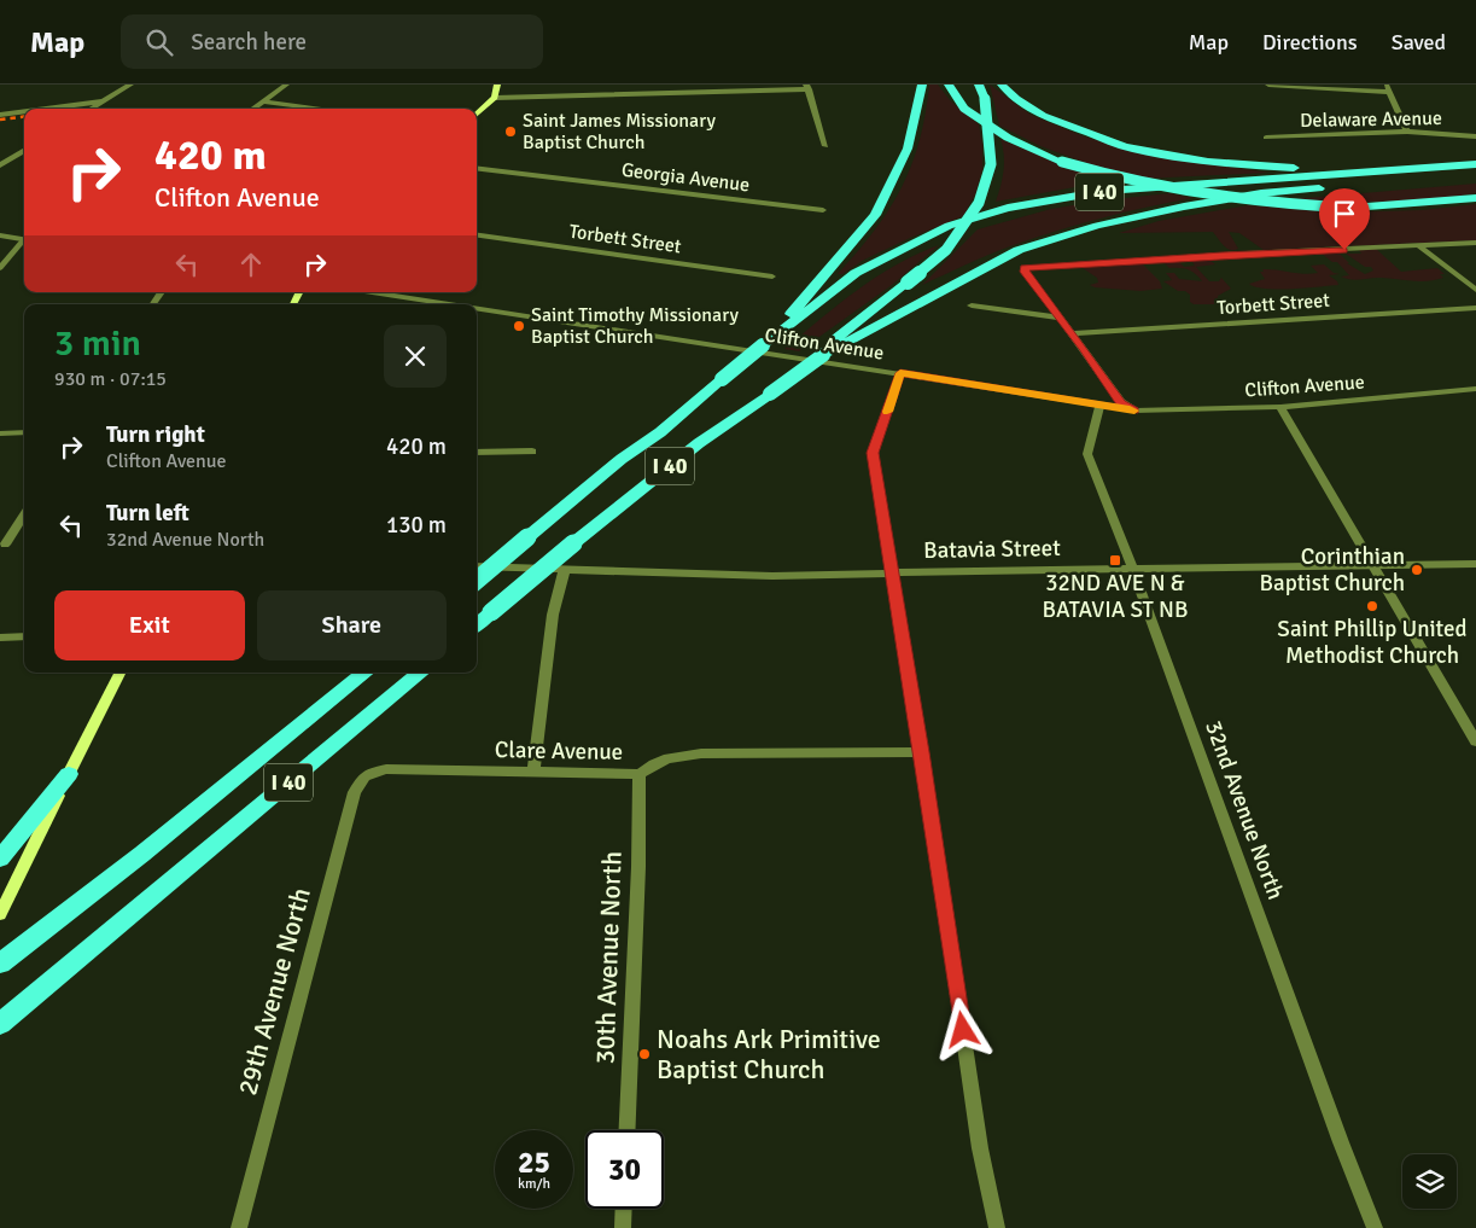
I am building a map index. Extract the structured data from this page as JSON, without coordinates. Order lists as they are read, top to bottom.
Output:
{
  "streets": {
    "highway": ["I 40"],
    "street": [
      "Delaware Avenue",
      "Georgia Avenue",
      "Torbett Street",
      "Clifton Avenue",
      "Batavia Street",
      "Clare Avenue",
      "32nd Avenue North",
      "30th Avenue North",
      "29th Avenue North"
    ]
  },
  "crossings": [
    ["Clifton Avenue", "32nd Avenue North"],
    ["Batavia Street", "32nd Avenue North"],
    ["Clare Avenue", "30th Avenue North"],
    ["Clare Avenue", "29th Avenue North"]
  ],
  "places": {
    "other": [
      "Saint James Missionary Baptist Church",
      "Saint Timothy Missionary Baptist Church",
      "Corinthian Baptist Church",
      "Saint Phillip United Methodist Church",
      "Noahs Ark Primitive Baptist Church"
    ],
    "transit": ["32ND AVE N & BATAVIA ST NB"]
  },
  "page": {
    "header": "Map",
    "search": "Search here",
    "nav": ["Map", "Directions", "Saved"],
    "turn": ["420 m", "Clifton Avenue"],
    "heading": ["3 min", "930 m · 07:15"],
    "list": [
      {
        "name": "Turn right",
        "note": "Clifton Avenue",
        "value": "420 m"
      },
      {
        "name": "Turn left",
        "note": "32nd Avenue North",
        "value": "130 m"
      }
    ],
    "buttons": ["Exit", "Share"],
    "speed": "25 km/h",
    "limit": "30"
  }
}
